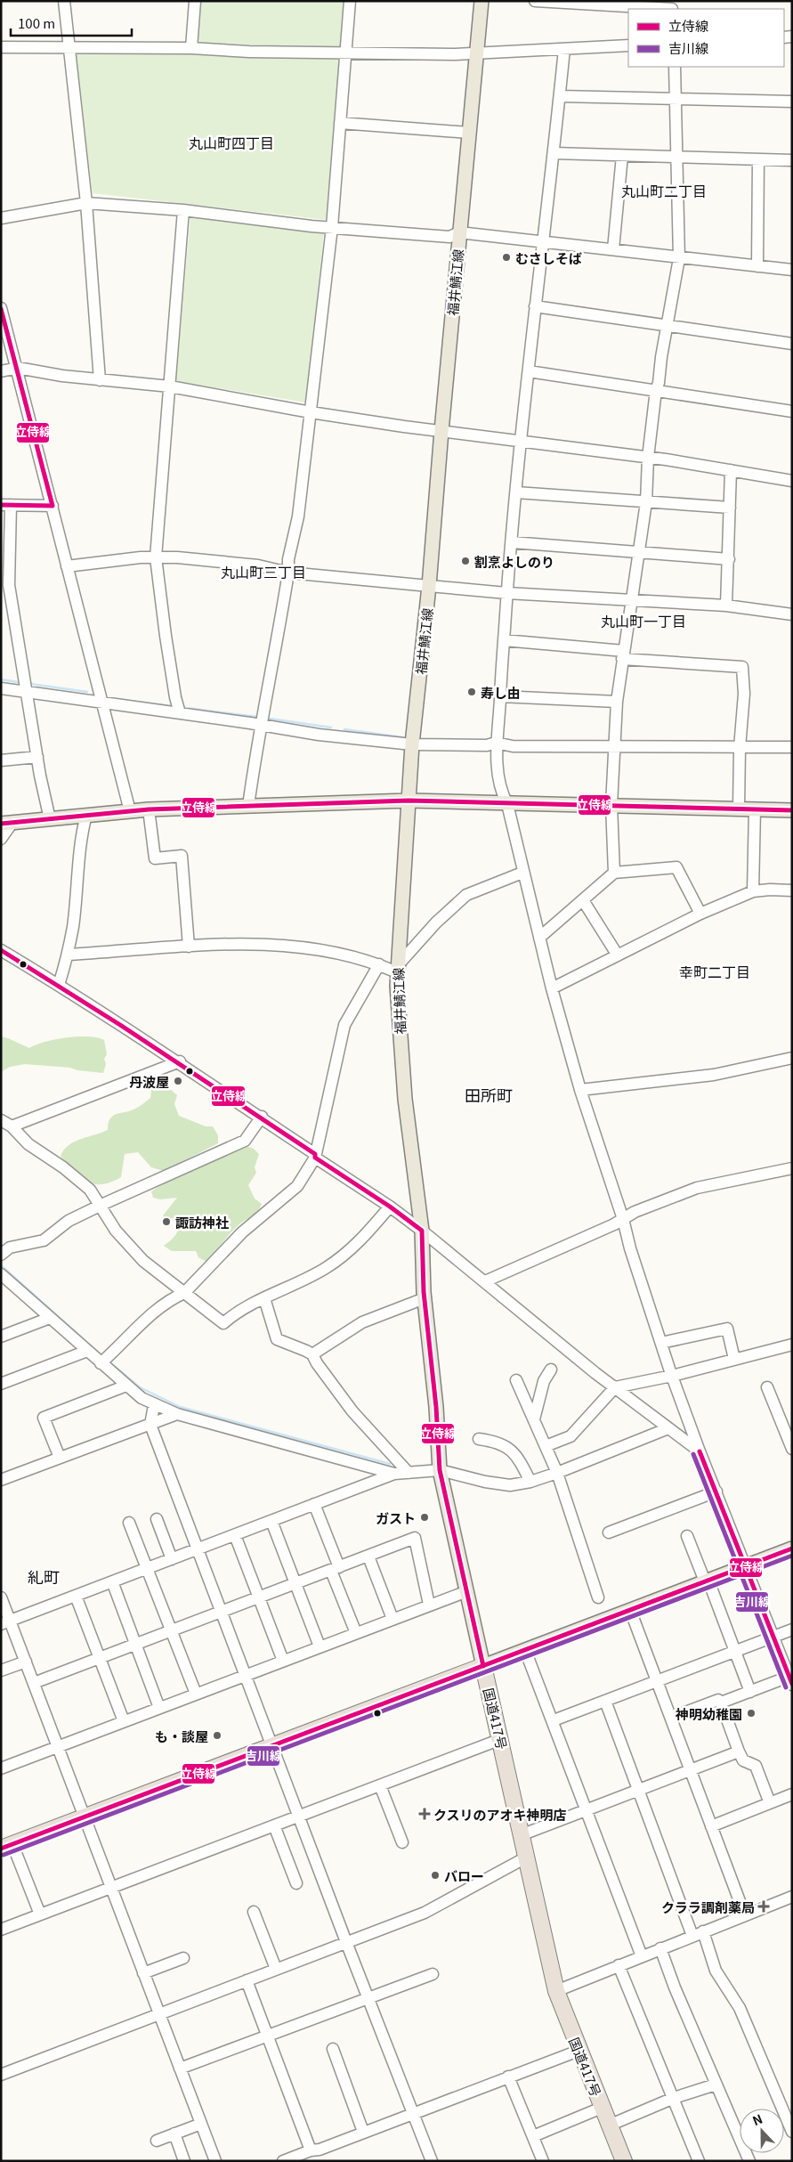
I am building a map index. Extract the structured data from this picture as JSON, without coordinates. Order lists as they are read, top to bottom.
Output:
{
  "streets": {
    "highway": ["国道417号"],
    "main road": ["福井鯖江線"]
  },
  "crossings": [
    ["福井鯖江線", "国道417号"]
  ],
  "districts": [
    "丸山町四丁目",
    "丸山町二丁目",
    "丸山町三丁目",
    "丸山町一丁目",
    "幸町二丁目",
    "田所町",
    "糺町"
  ],
  "places": {
    "other": [
      "むさしそば",
      "割烹よしのり",
      "寿し由",
      "丹波屋",
      "諏訪神社",
      "ガスト",
      "神明幼稚園",
      "も・談屋",
      "バロー"
    ],
    "health": ["クスリのアオキ神明店", "クララ調剤薬局"]
  },
  "lines": ["transit line 立侍線", "transit line 吉川線"],
  "legend": ["立侍線", "吉川線"],
  "scale_bar": "100 m",
  "north": "top"
}
